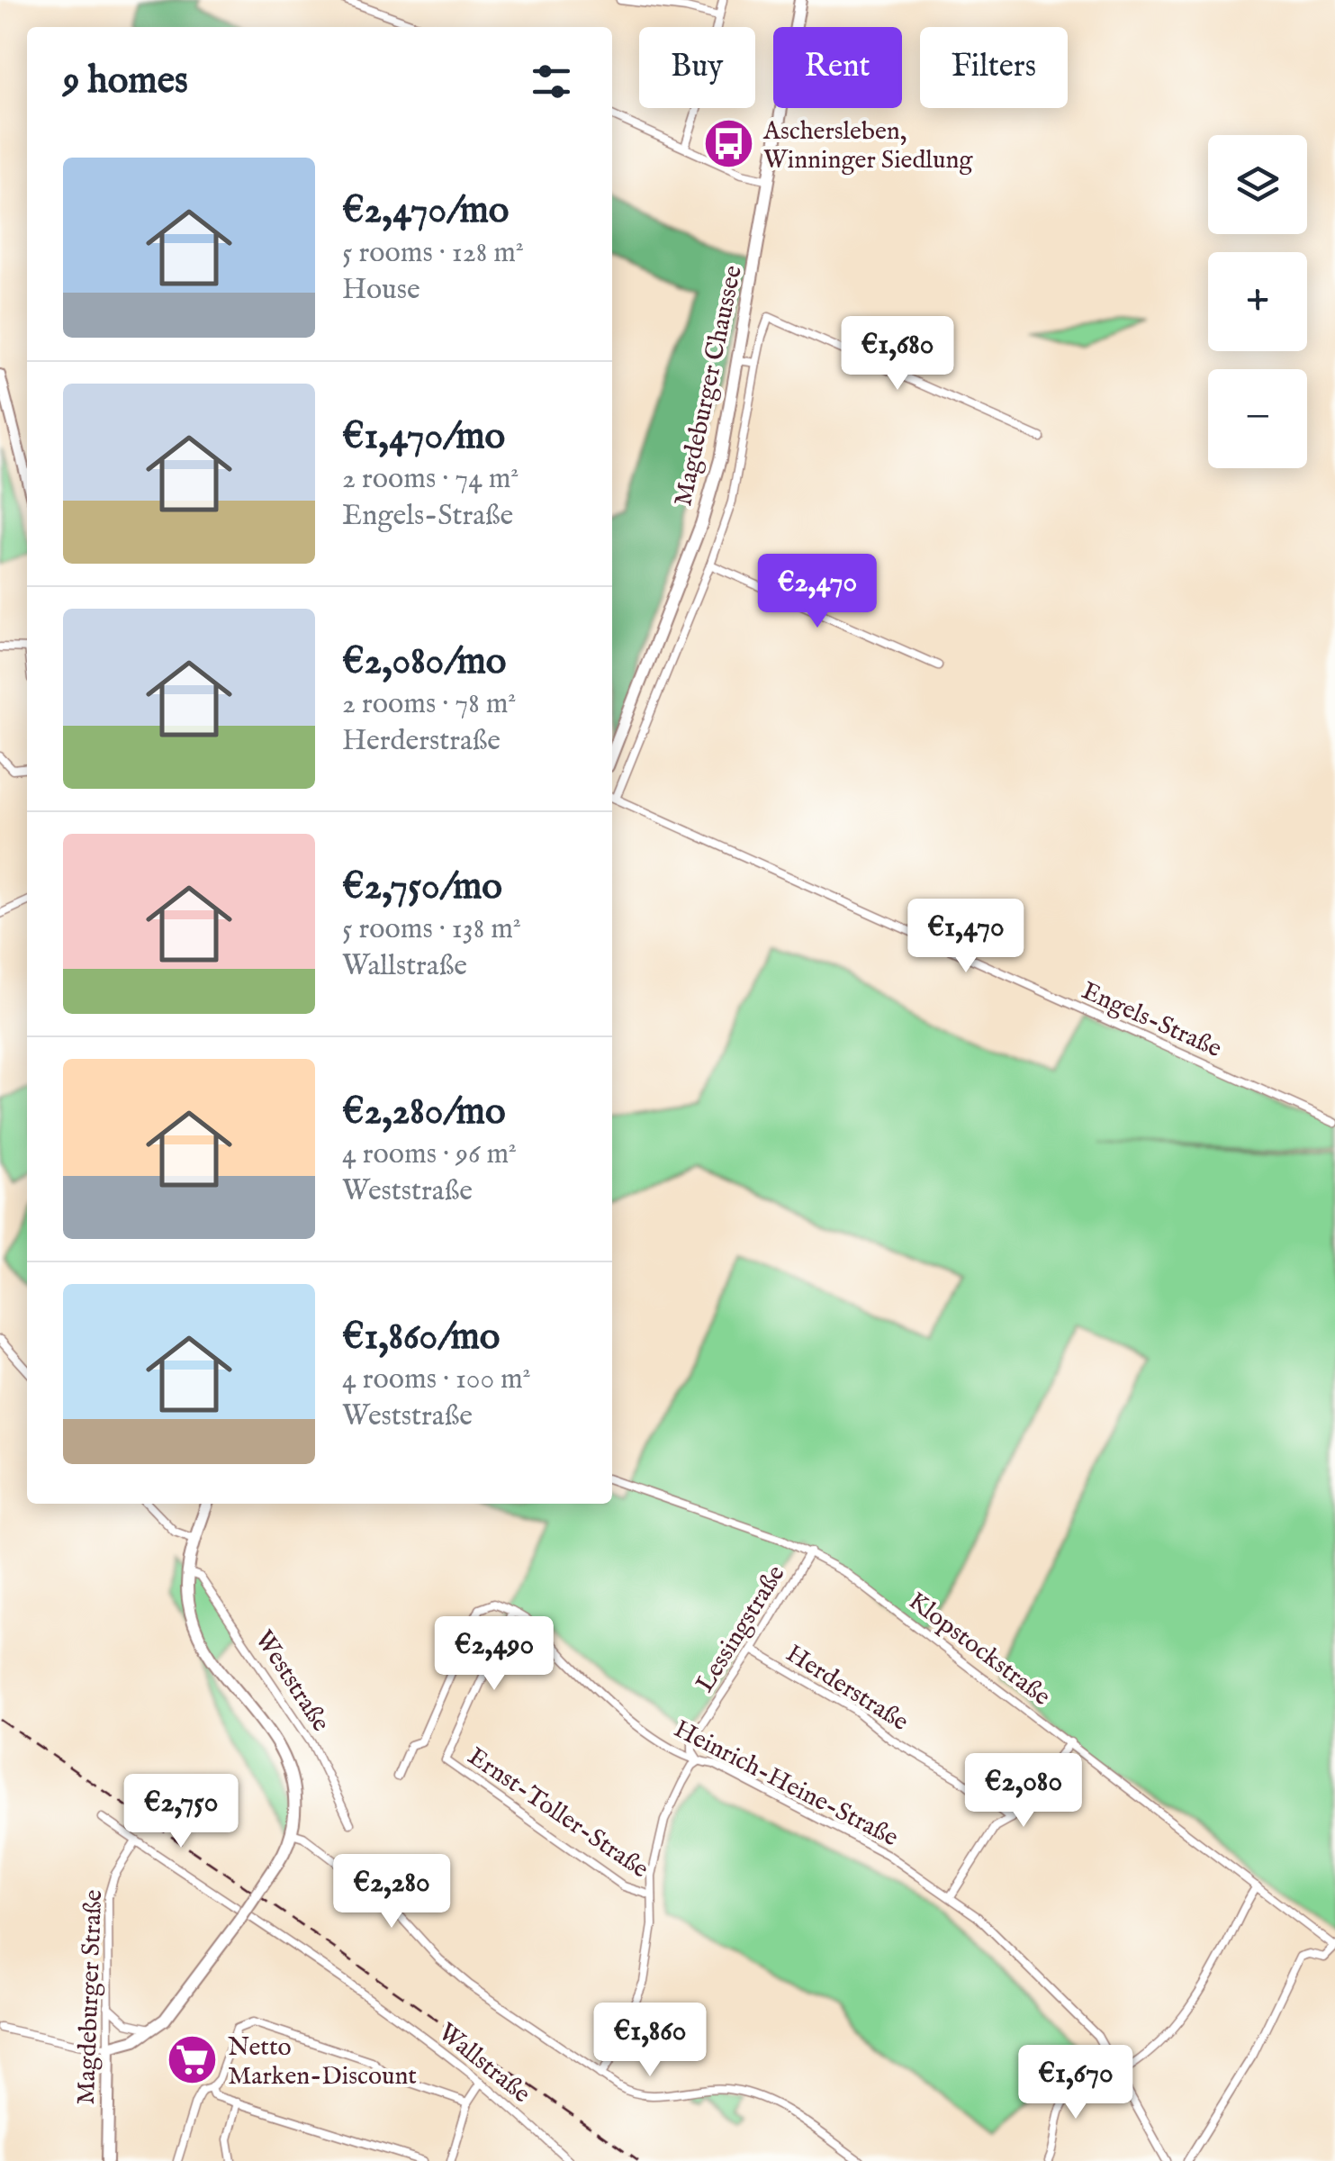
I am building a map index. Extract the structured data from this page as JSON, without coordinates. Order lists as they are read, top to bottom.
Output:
{
  "streets": {
    "main road": ["Magdeburger Chaussee", "Magdeburger Straße"],
    "street": [
      "Engels-Straße",
      "Lessingstraße",
      "Klopstockstraße",
      "Weststraße",
      "Herderstraße",
      "Heinrich-Heine-Straße",
      "Ernst-Toller-Straße",
      "Wallstraße"
    ]
  },
  "crossings": [
    ["Lessingstraße", "Klopstockstraße"],
    ["Lessingstraße", "Herderstraße"],
    ["Lessingstraße", "Heinrich-Heine-Straße"],
    ["Lessingstraße", "Ernst-Toller-Straße"],
    ["Heinrich-Heine-Straße", "Ernst-Toller-Straße"],
    ["Magdeburger Straße", "Wallstraße"]
  ],
  "places": {
    "bus stop": ["Aschersleben, Winninger Siedlung"],
    "supermarket": ["Netto Marken-Discount"]
  },
  "page": {
    "chip": ["Buy", "Rent", "Filters"],
    "heading": "9 homes",
    "map_buttons": ["+", "−"],
    "list": [
      {
        "name": "€2,470/mo",
        "note": "5 rooms · 128 m² · House"
      },
      {
        "name": "€1,470/mo",
        "note": "2 rooms · 74 m² · Engels-Straße"
      },
      {
        "name": "€2,080/mo",
        "note": "2 rooms · 78 m² · Herderstraße"
      },
      {
        "name": "€2,750/mo",
        "note": "5 rooms · 138 m² · Wallstraße"
      },
      {
        "name": "€2,280/mo",
        "note": "4 rooms · 96 m² · Weststraße"
      },
      {
        "name": "€1,860/mo",
        "note": "4 rooms · 100 m² · Weststraße"
      }
    ],
    "price": [
      "€1,680",
      "€2,470",
      "€1,470",
      "€2,490",
      "€2,080",
      "€2,750",
      "€2,280",
      "€1,860",
      "€1,670"
    ]
  }
}
